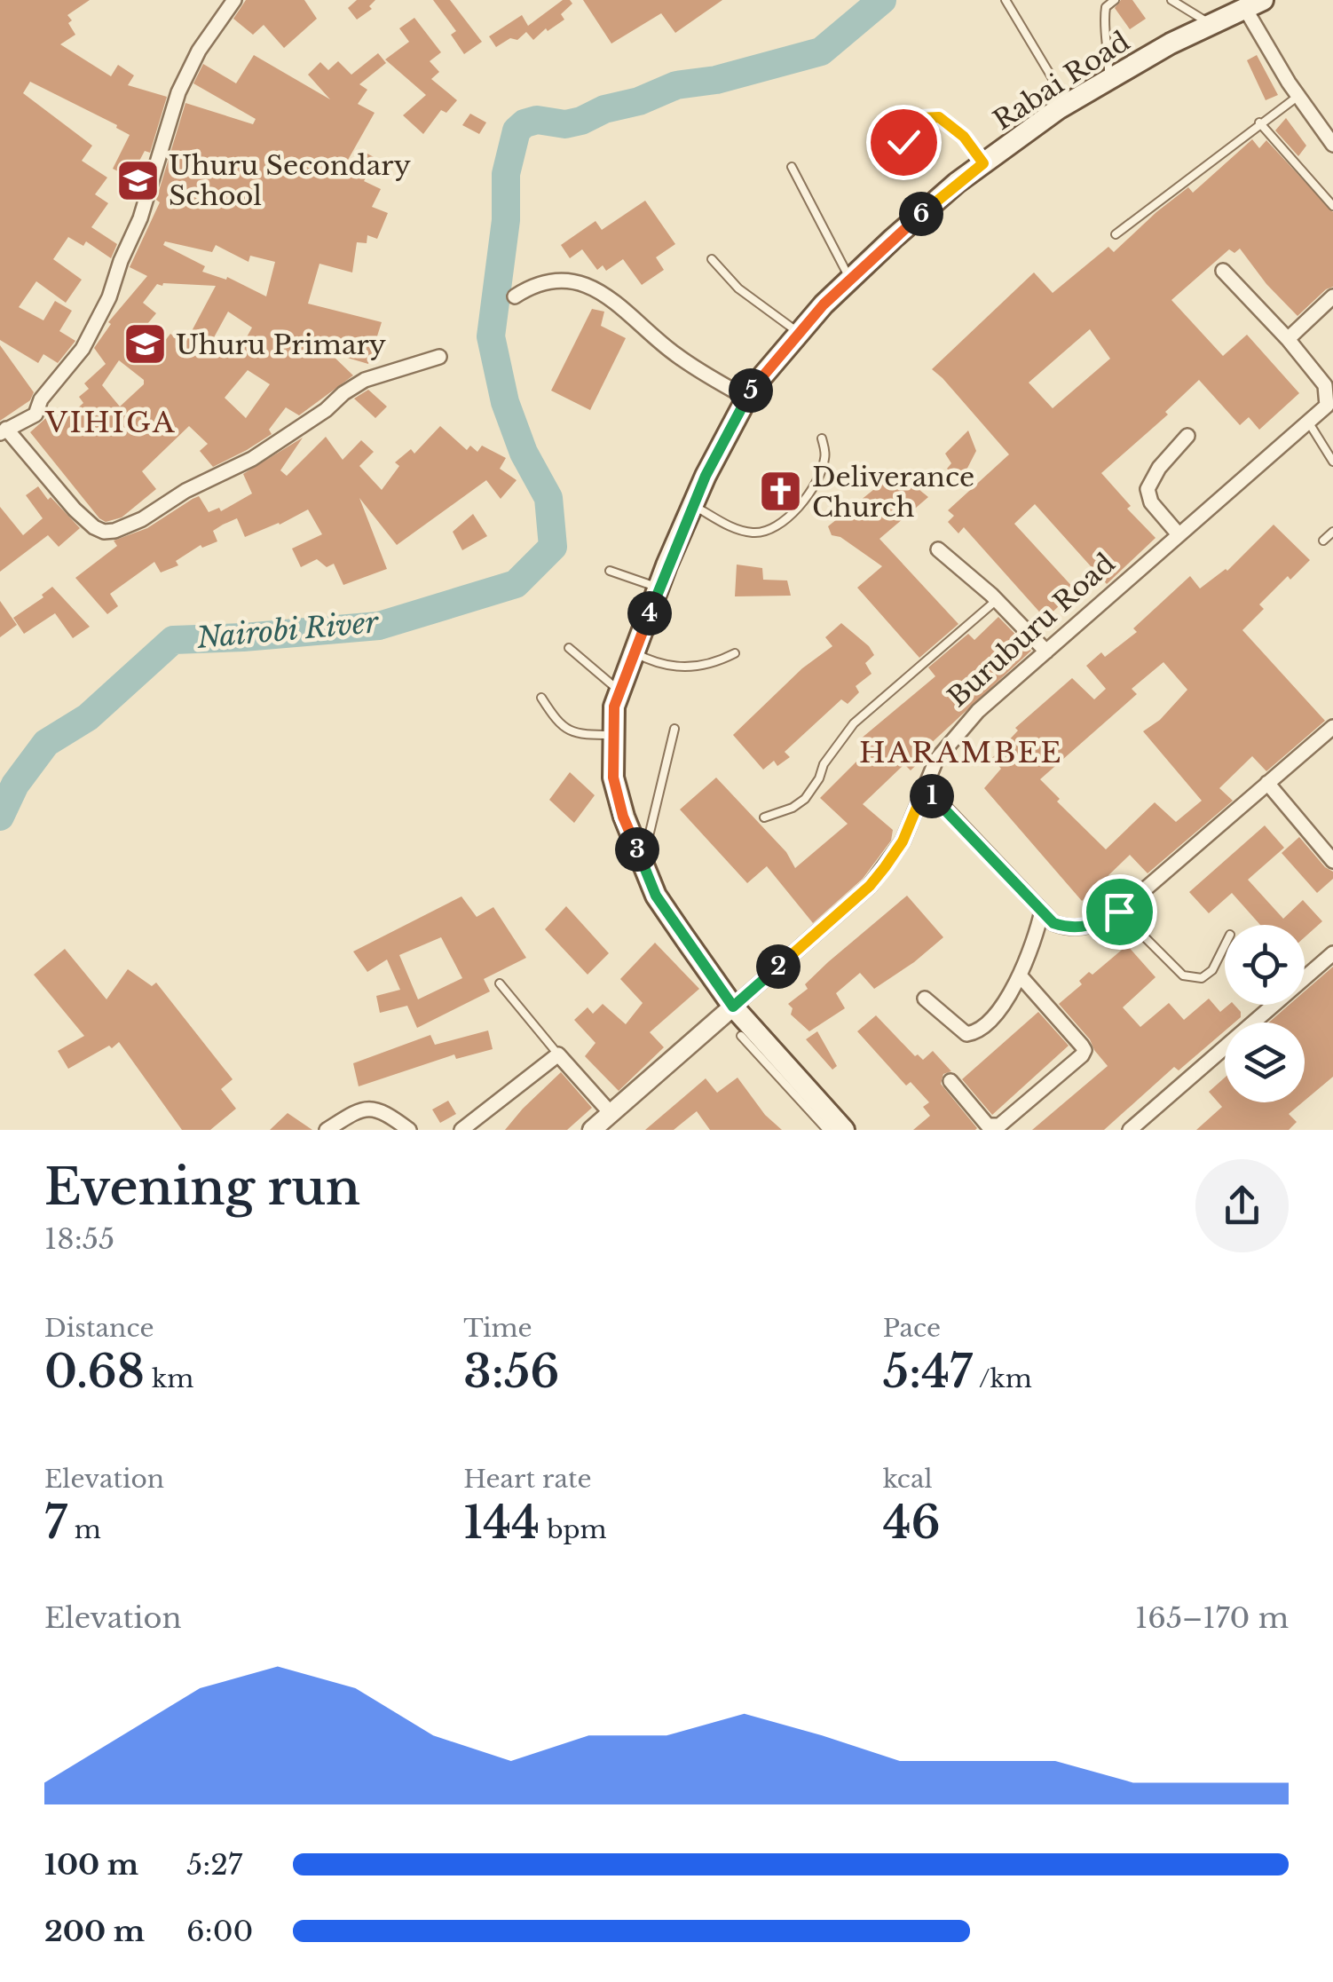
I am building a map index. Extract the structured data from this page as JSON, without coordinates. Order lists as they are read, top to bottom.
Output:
{
  "streets": {
    "main road": ["Rabai Road"],
    "street": ["Buruburu Road"]
  },
  "crossings": [
    ["Rabai Road", "Buruburu Road"]
  ],
  "districts": ["VIHIGA", "HARAMBEE"],
  "water": ["Nairobi River"],
  "places": {
    "school or university": ["Uhuru Secondary School", "Uhuru Primary"],
    "church": ["Deliverance Church"]
  },
  "page": {
    "pins": [
      "6",
      "5",
      "4",
      "1",
      "3",
      "2"
    ],
    "heading": ["Evening run", "18:55"],
    "stats": [
      ["Distance", "0.68 km"],
      ["Time", "3:56"],
      ["Pace", "5:47 /km"],
      ["Elevation", "7 m"],
      ["Heart rate", "144 bpm"],
      ["kcal", "46"]
    ],
    "chart": ["Elevation", "165–170 m"],
    "list": [
      {
        "name": "100 m",
        "note": "5:27"
      },
      {
        "name": "200 m",
        "note": "6:00"
      }
    ]
  }
}
